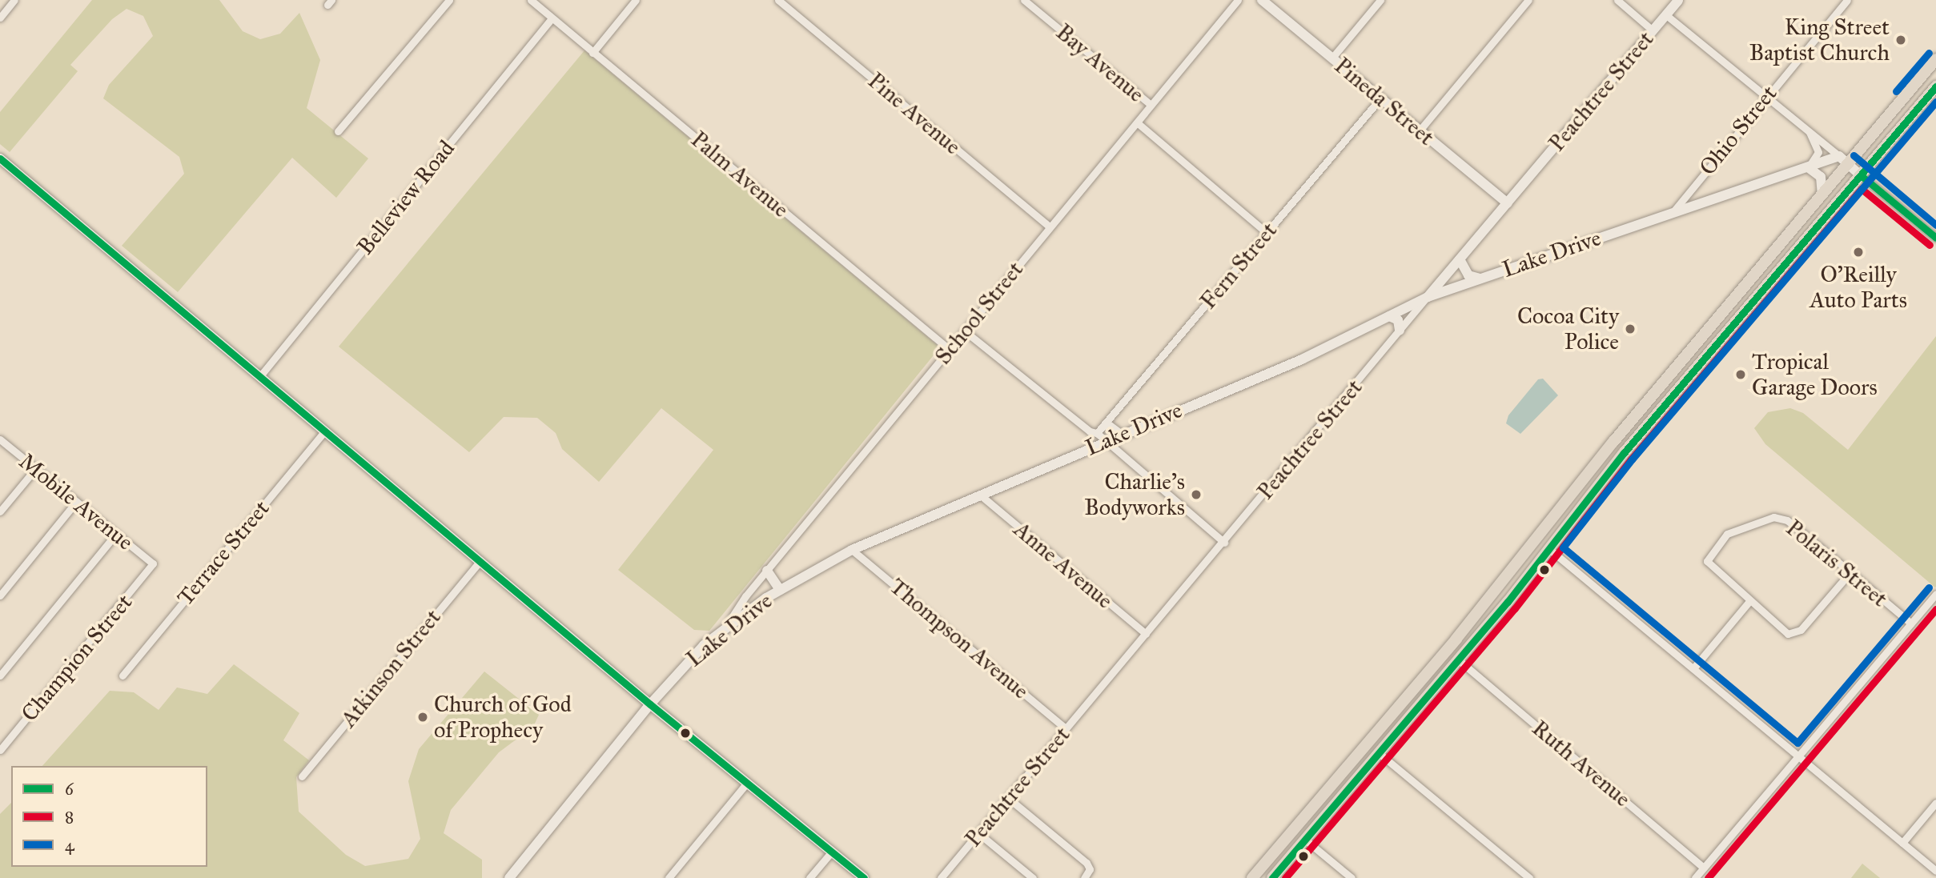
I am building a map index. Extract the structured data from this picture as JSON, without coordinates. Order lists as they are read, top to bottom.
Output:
{
  "streets": {
    "street": [
      "Bay Avenue",
      "Peachtree Street",
      "Pineda Street",
      "Pine Avenue",
      "Ohio Street",
      "Palm Avenue",
      "Belleview Road",
      "Lake Drive",
      "Fern Street",
      "School Street",
      "Mobile Avenue",
      "Terrace Street",
      "Polaris Street",
      "Anne Avenue",
      "Thompson Avenue",
      "Champion Street",
      "Atkinson Street",
      "Ruth Avenue"
    ]
  },
  "crossings": [
    ["Bay Avenue", "School Street"],
    ["Peachtree Street", "Pineda Street"],
    ["Peachtree Street", "Lake Drive"],
    ["Peachtree Street", "Anne Avenue"],
    ["Peachtree Street", "Thompson Avenue"],
    ["Pineda Street", "Fern Street"],
    ["Pine Avenue", "School Street"],
    ["Ohio Street", "Lake Drive"],
    ["Palm Avenue", "Belleview Road"],
    ["Palm Avenue", "School Street"],
    ["Lake Drive", "Fern Street"],
    ["Lake Drive", "School Street"],
    ["Lake Drive", "Anne Avenue"],
    ["Lake Drive", "Thompson Avenue"],
    ["Mobile Avenue", "Champion Street"]
  ],
  "places": [
    "King Street Baptist Church",
    "O'Reilly Auto Parts",
    "Cocoa City Police",
    "Tropical Garage Doors",
    "Charlie's Bodyworks",
    "Church of God of Prophecy"
  ],
  "lines": ["transit line 4", "transit line 6", "transit line 8"],
  "legend": ["6", "8", "4"]
}
